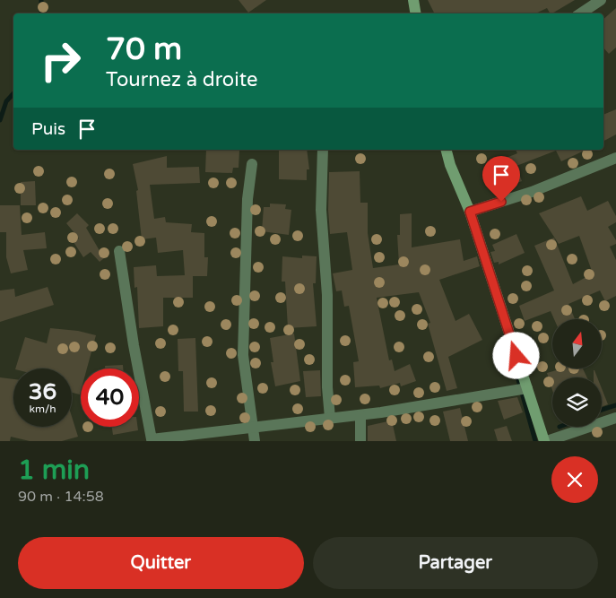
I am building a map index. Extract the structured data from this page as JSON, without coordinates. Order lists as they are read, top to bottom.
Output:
{
  "north": "top",
  "page": {
    "turn": ["70 m", "Tournez à droite"],
    "then": "Puis",
    "speed": "36 km/h",
    "limit": "40",
    "heading": ["1 min", "90 m · 14:58"],
    "buttons": ["Quitter", "Partager"]
  }
}
